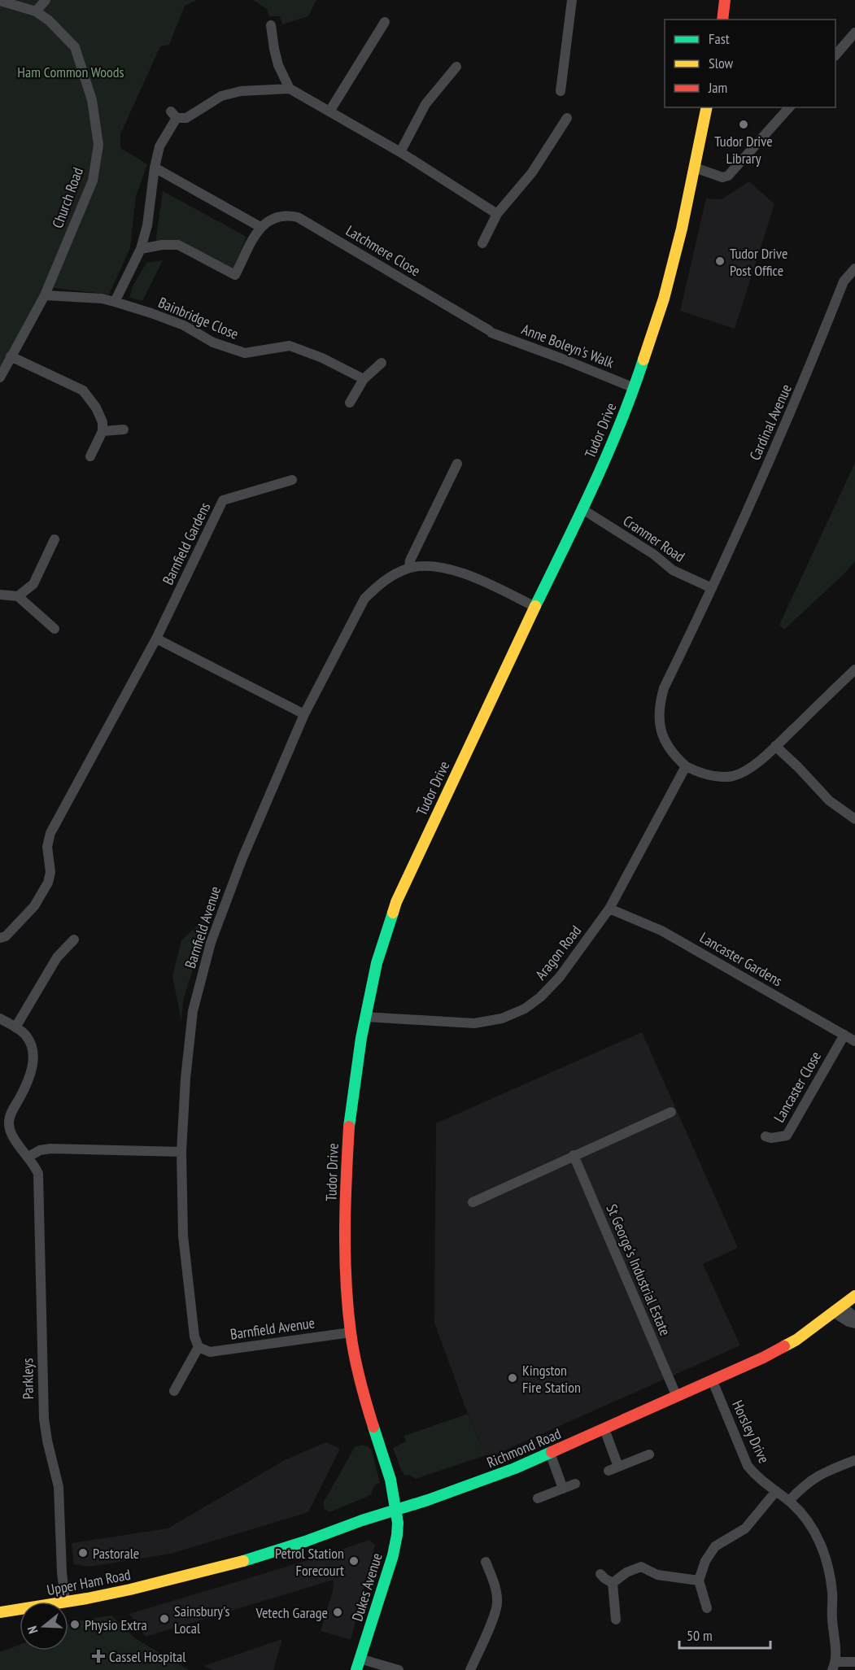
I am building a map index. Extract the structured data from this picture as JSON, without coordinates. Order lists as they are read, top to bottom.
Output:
{
  "streets": {
    "street": [
      "Church Road",
      "Latchmere Close",
      "Bainbridge Close",
      "Anne Boleyn's Walk",
      "Cardinal Avenue",
      "Tudor Drive",
      "Cranmer Road",
      "Barnfield Gardens",
      "Barnfield Avenue",
      "Aragon Road",
      "Lancaster Gardens",
      "Lancaster Close",
      "St George's Industrial Estate",
      "Parkleys",
      "Horsley Drive",
      "Richmond Road",
      "Upper Ham Road",
      "Dukes Avenue"
    ]
  },
  "crossings": [
    ["Church Road", "Bainbridge Close"],
    ["Latchmere Close", "Anne Boleyn's Walk"],
    ["Anne Boleyn's Walk", "Tudor Drive"],
    ["Cardinal Avenue", "Cranmer Road"],
    ["Tudor Drive", "Cranmer Road"],
    ["Tudor Drive", "Barnfield Avenue"],
    ["Tudor Drive", "Aragon Road"],
    ["Tudor Drive", "Richmond Road"],
    ["Tudor Drive", "Dukes Avenue"],
    ["Aragon Road", "Lancaster Gardens"],
    ["Lancaster Gardens", "Lancaster Close"],
    ["St George's Industrial Estate", "Richmond Road"],
    ["Parkleys", "Upper Ham Road"],
    ["Horsley Drive", "Richmond Road"],
    ["Richmond Road", "Upper Ham Road"],
    ["Richmond Road", "Dukes Avenue"]
  ],
  "parks": ["Ham Common Woods"],
  "places": {
    "other": [
      "Tudor Drive Library",
      "Tudor Drive Post Office",
      "Kingston Fire Station",
      "Pastorale",
      "Petrol Station Forecourt",
      "Vetech Garage",
      "Sainsbury's Local",
      "Physio Extra"
    ],
    "health": ["Cassel Hospital"]
  },
  "legend": ["Fast", "Slow", "Jam"],
  "scale_bar": "50 m",
  "north": "left"
}
